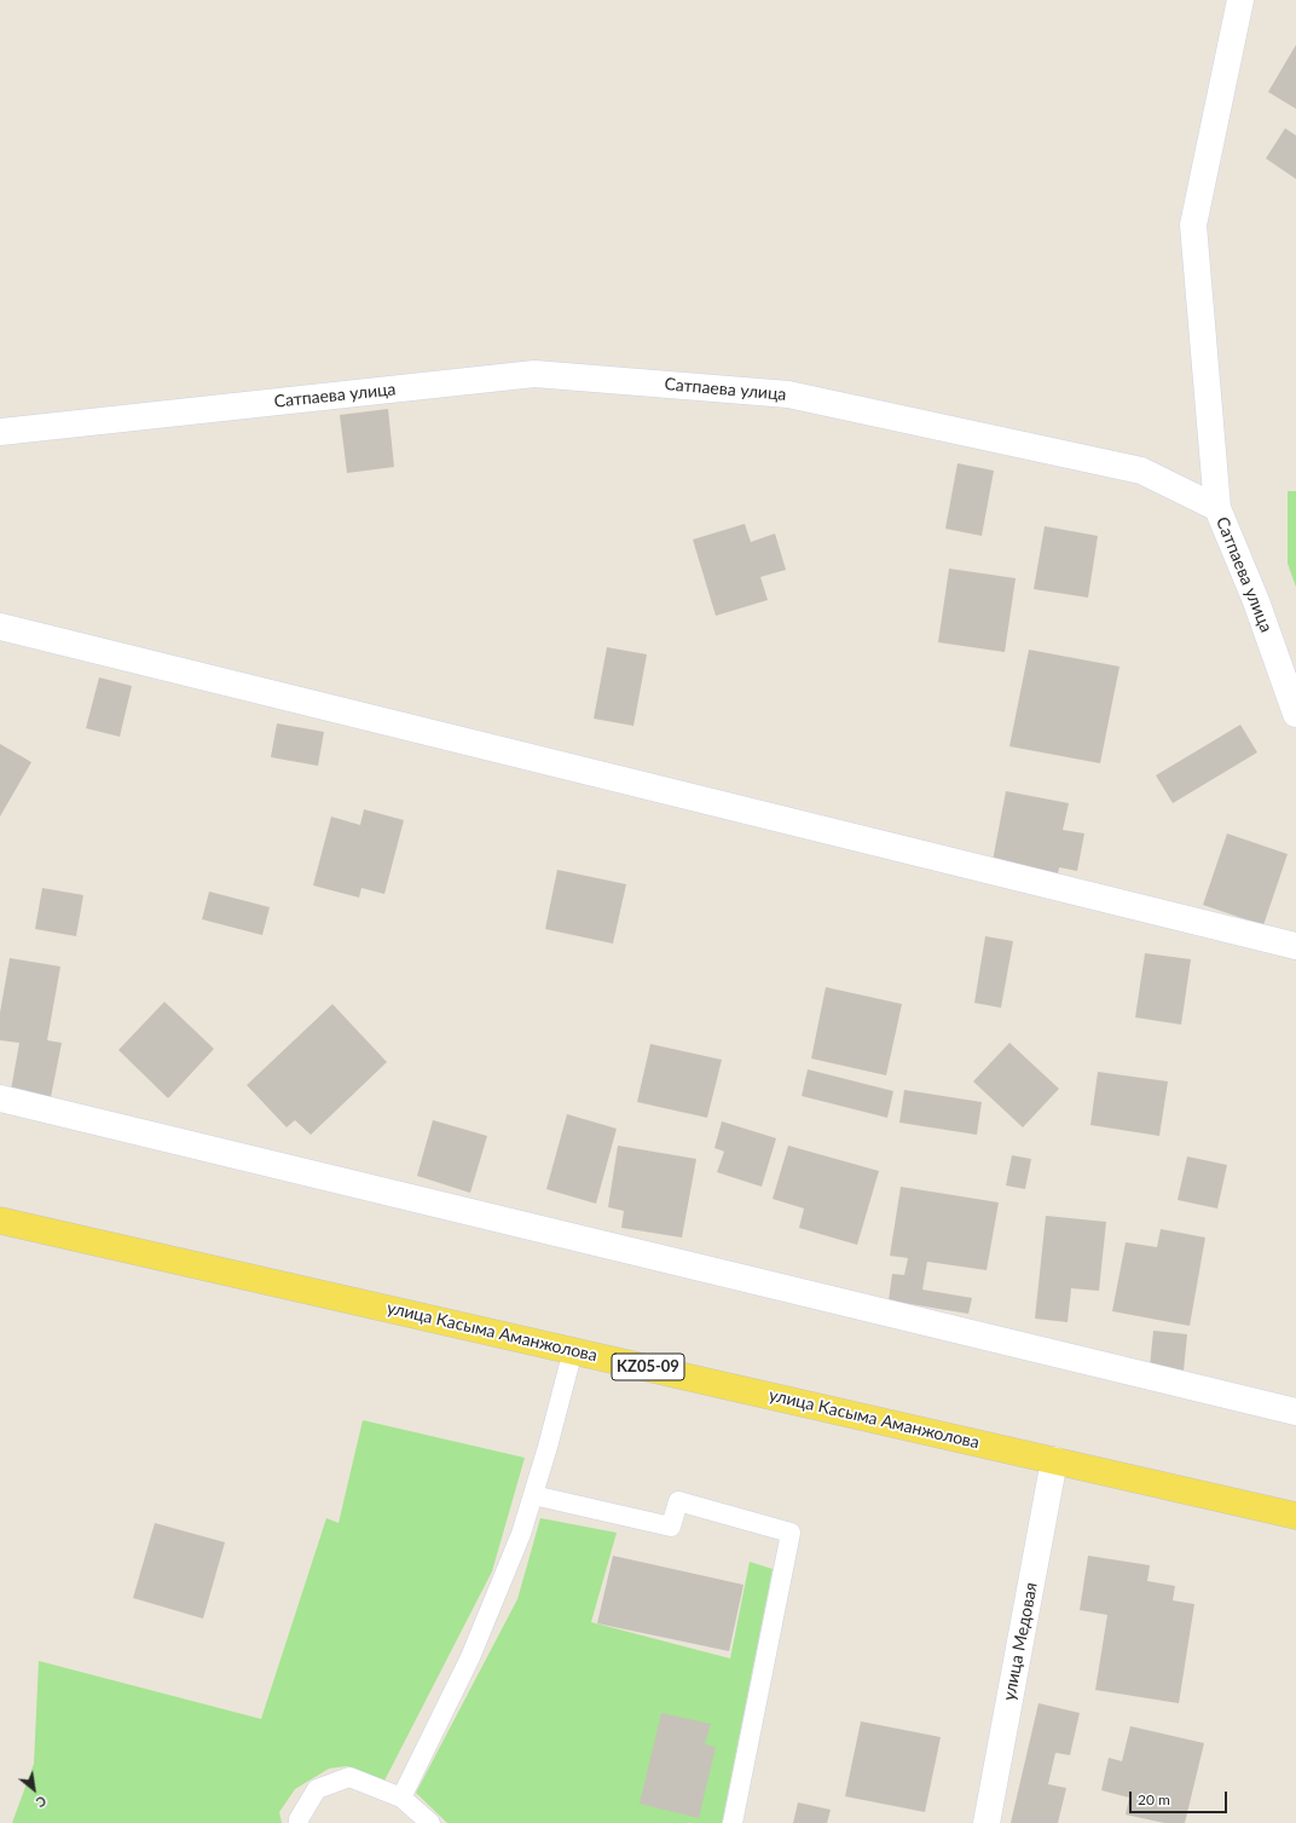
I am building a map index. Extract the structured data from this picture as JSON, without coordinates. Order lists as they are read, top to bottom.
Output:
{
  "streets": {
    "main road": ["улица Касыма Аманжолова", "KZ05-09"],
    "street": ["Сатпаева улица", "улица Медовая"]
  },
  "crossings": [
    ["улица Касыма Аманжолова", "улица Медовая"]
  ],
  "scale_bar": "20 m",
  "north": "bottom right"
}
